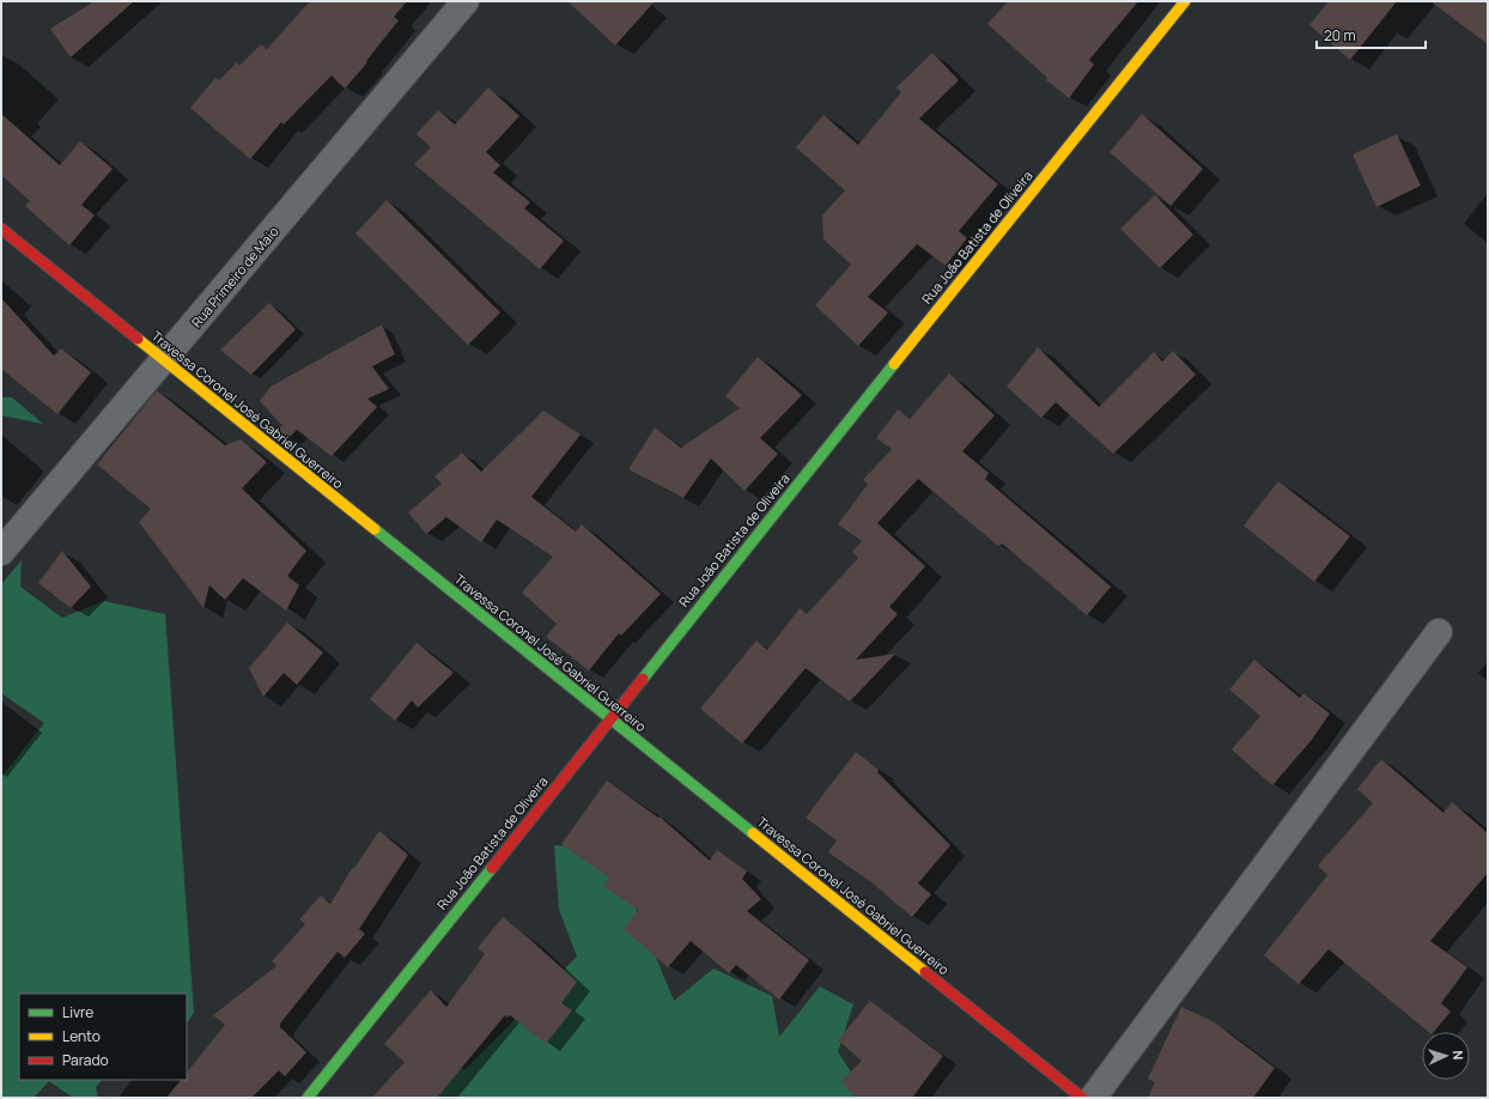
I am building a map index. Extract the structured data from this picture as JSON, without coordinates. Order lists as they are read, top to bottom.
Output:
{
  "streets": {
    "street": ["Rua João Batista de Oliveira", "Rua Primeiro de Maio", "Travessa Coronel José Gabriel Guerreiro"]
  },
  "crossings": [
    ["Rua João Batista de Oliveira", "Travessa Coronel José Gabriel Guerreiro"],
    ["Rua Primeiro de Maio", "Travessa Coronel José Gabriel Guerreiro"]
  ],
  "legend": ["Livre", "Lento", "Parado"],
  "scale_bar": "20 m",
  "north": "right"
}
